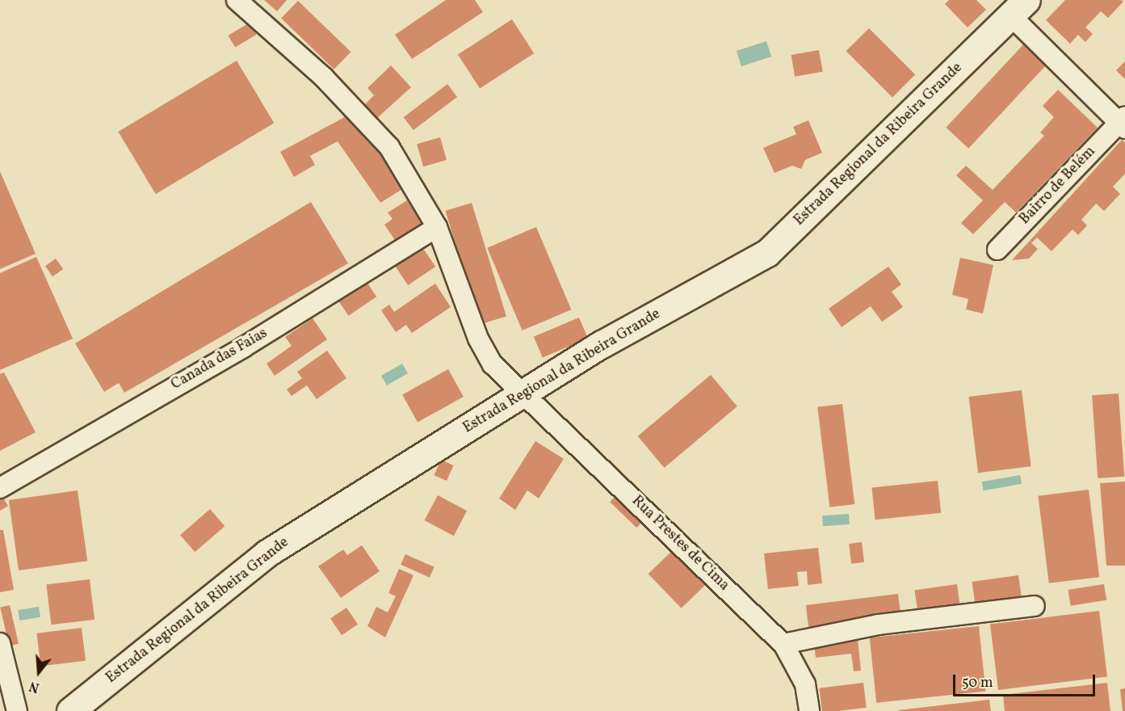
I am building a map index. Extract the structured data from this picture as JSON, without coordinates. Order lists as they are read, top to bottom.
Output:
{
  "streets": {
    "main road": ["Estrada Regional da Ribeira Grande"],
    "street": ["Bairro de Belém", "Canada das Faias", "Rua Prestes de Cima"]
  },
  "crossings": [
    ["Estrada Regional da Ribeira Grande", "Bairro de Belém"],
    ["Estrada Regional da Ribeira Grande", "Rua Prestes de Cima"],
    ["Canada das Faias", "Rua Prestes de Cima"]
  ],
  "scale_bar": "50 m",
  "north": "bottom"
}
